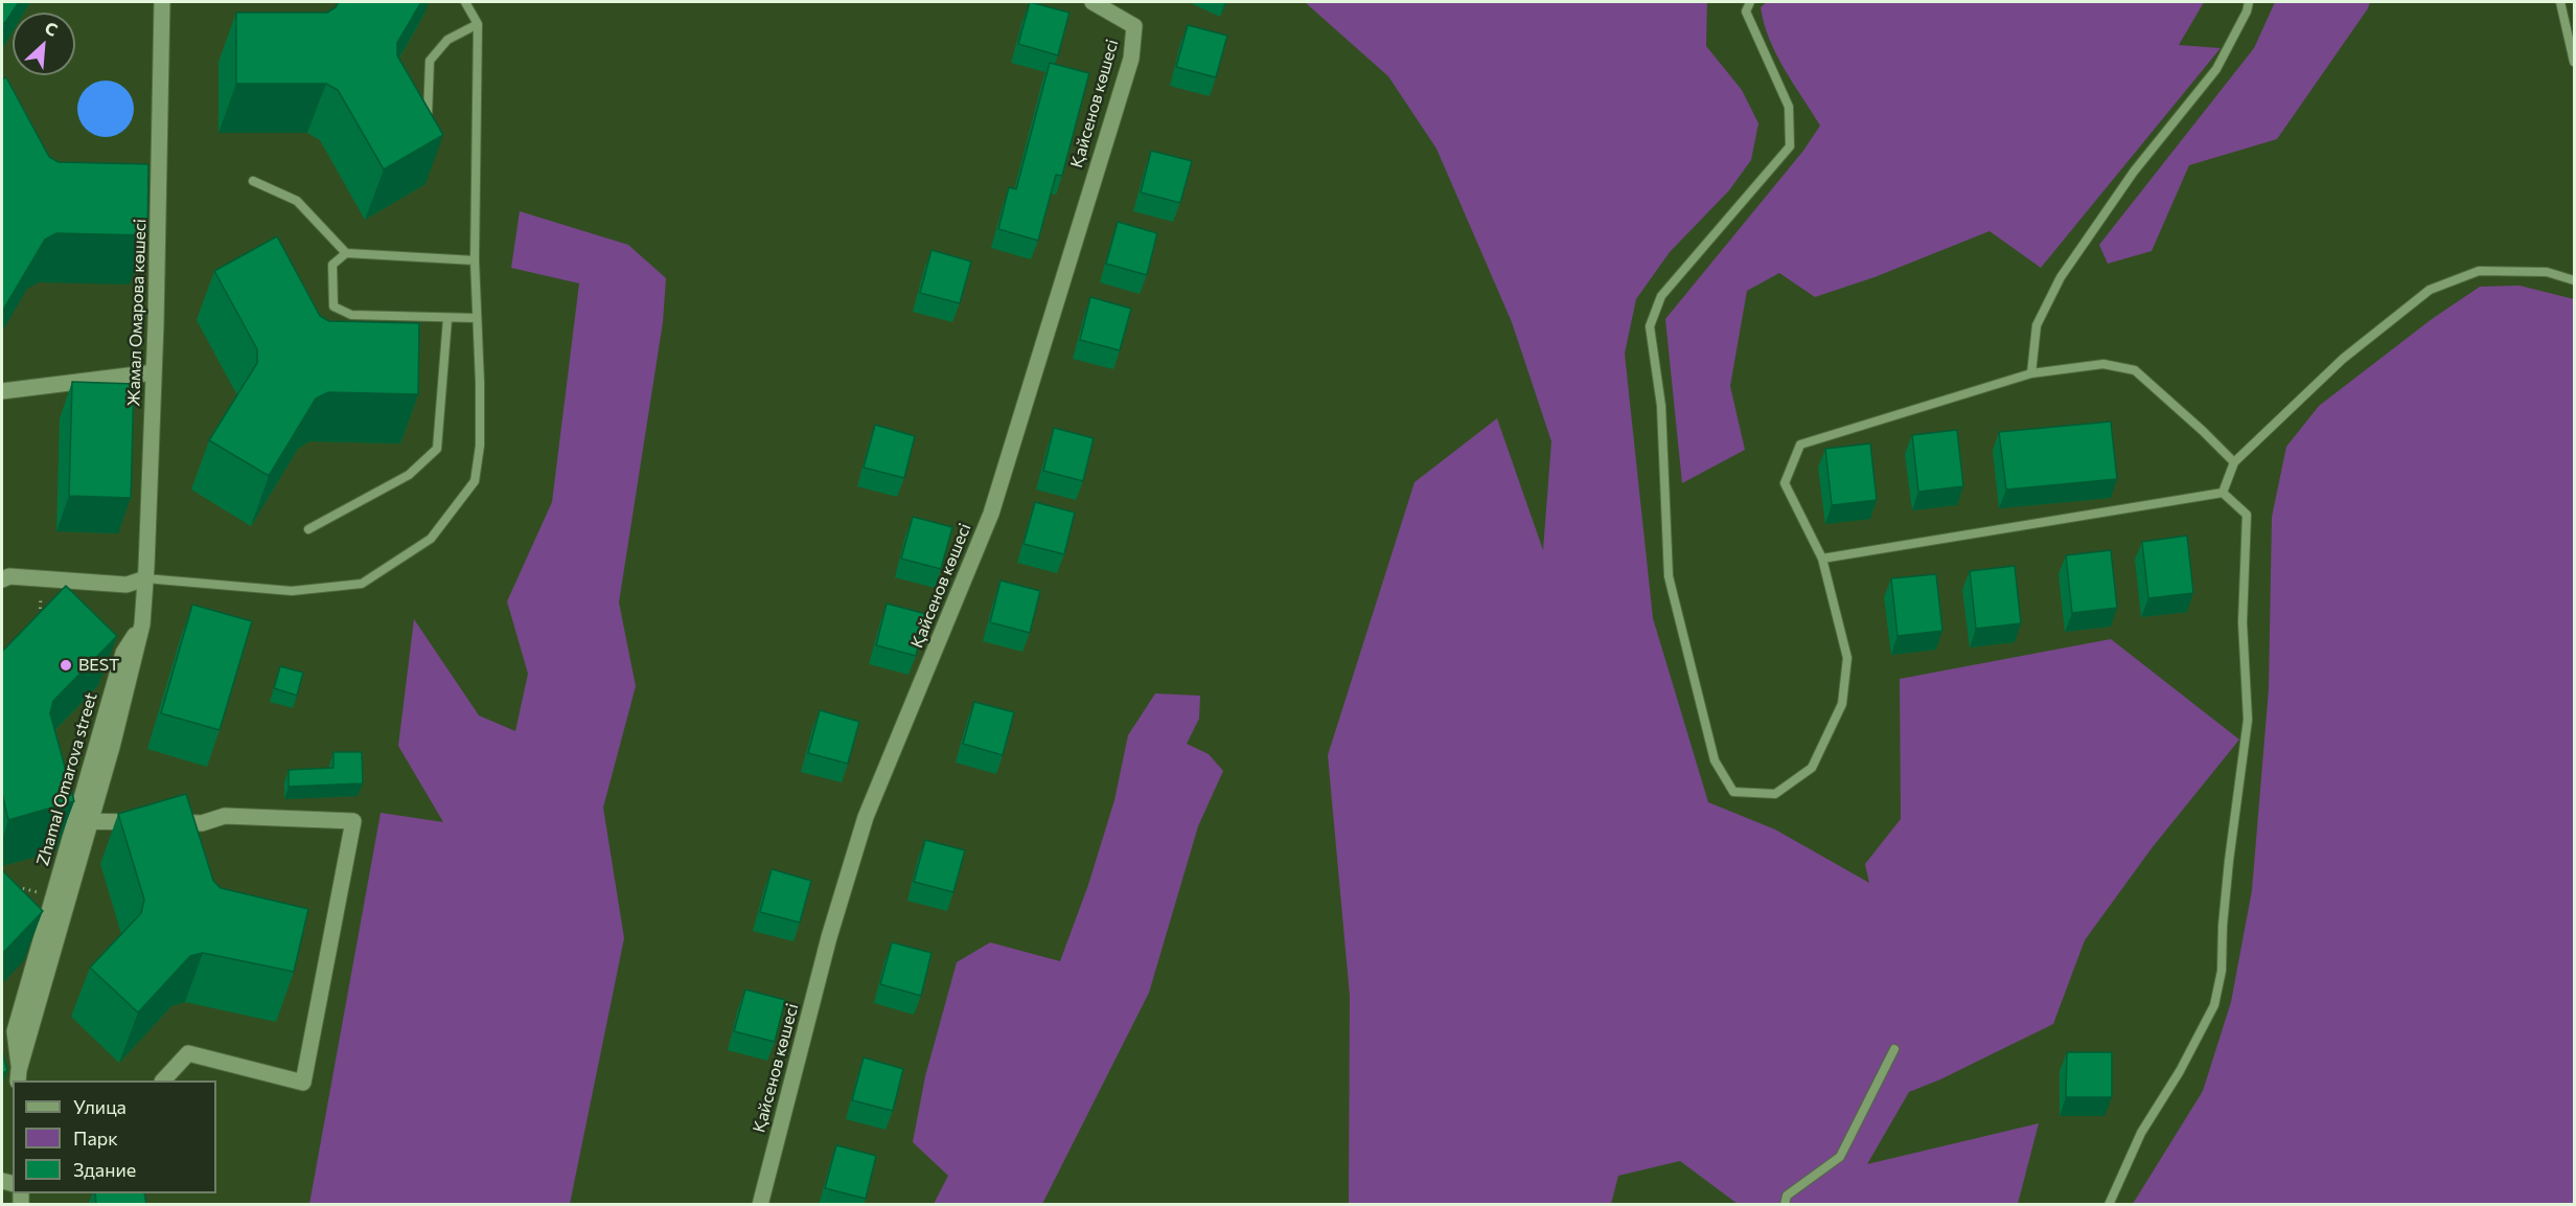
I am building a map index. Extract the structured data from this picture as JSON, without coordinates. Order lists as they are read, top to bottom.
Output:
{
  "streets": {
    "street": ["Қайсенов көшесі", "Жамал Омарова көшесі", "Zhamal Omarova street"]
  },
  "crossings": [
    ["Жамал Омарова көшесі", "Zhamal Omarova street"]
  ],
  "places": ["BEST"],
  "legend": ["Улица", "Парк", "Здание"],
  "north": "top right"
}
